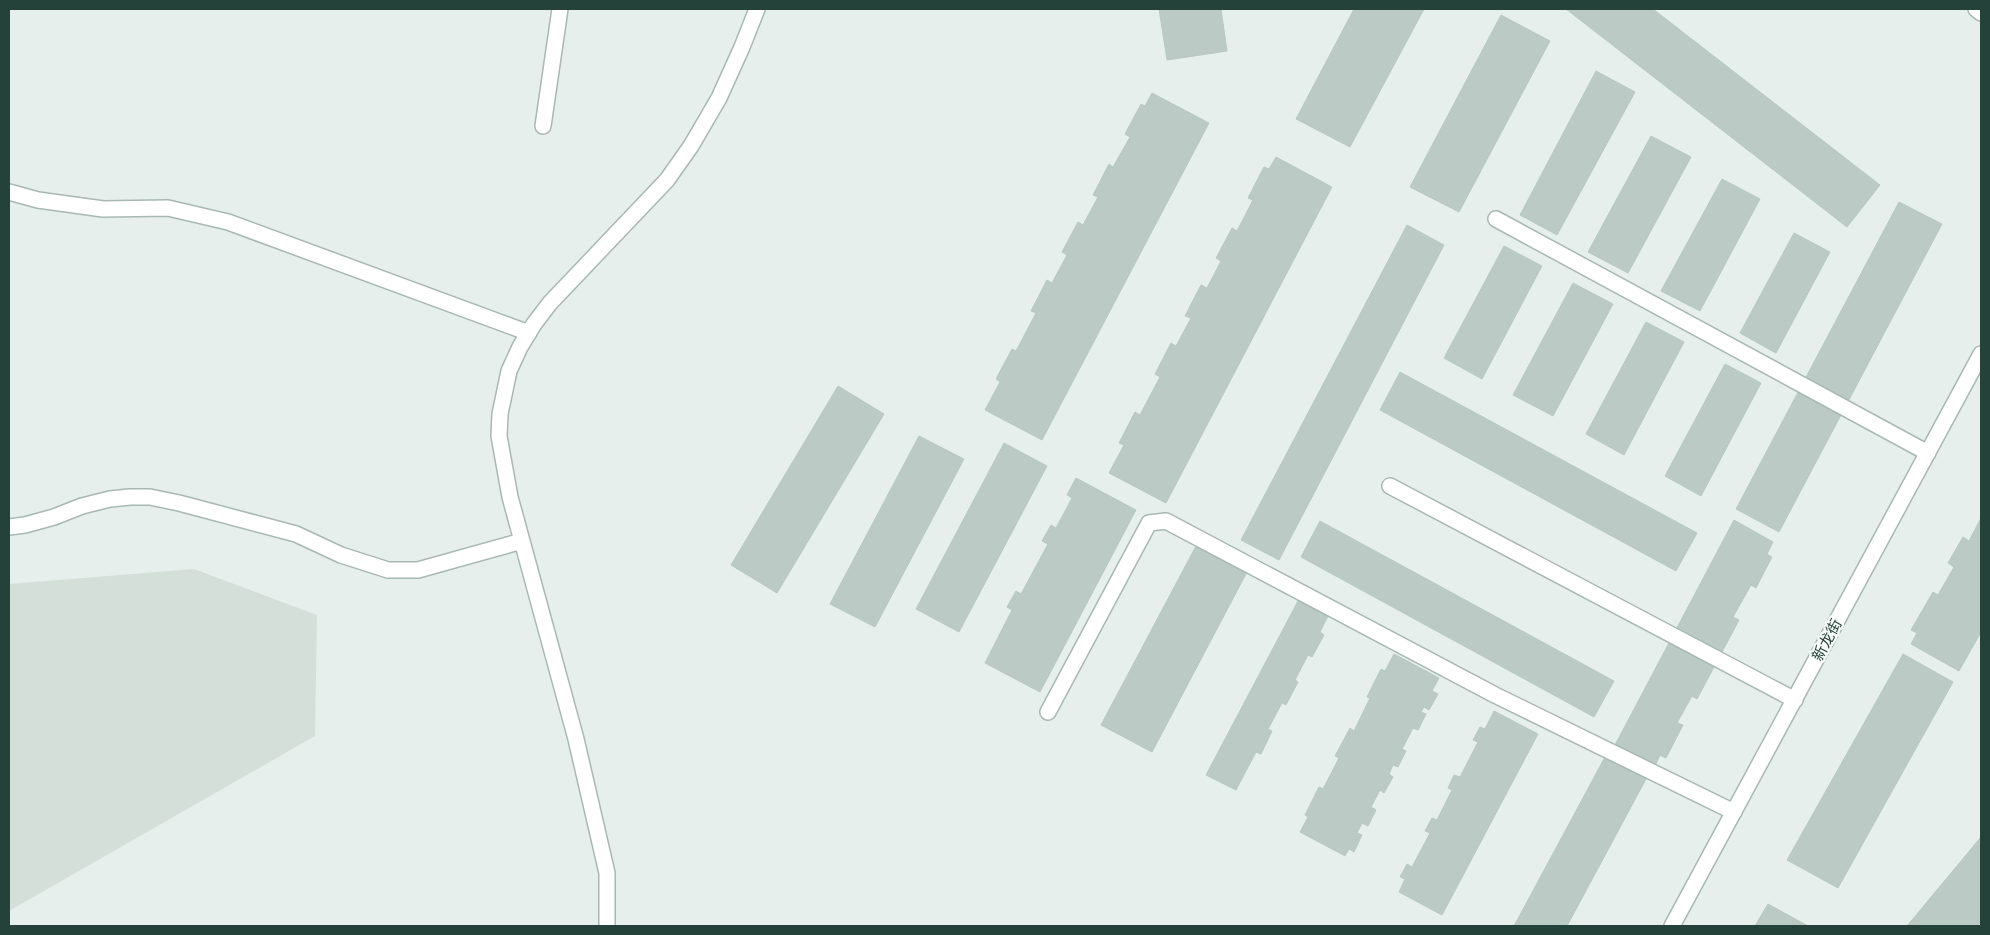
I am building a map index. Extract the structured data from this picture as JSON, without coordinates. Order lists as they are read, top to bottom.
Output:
{
  "streets": {
    "street": ["新龙街"]
  }
}
